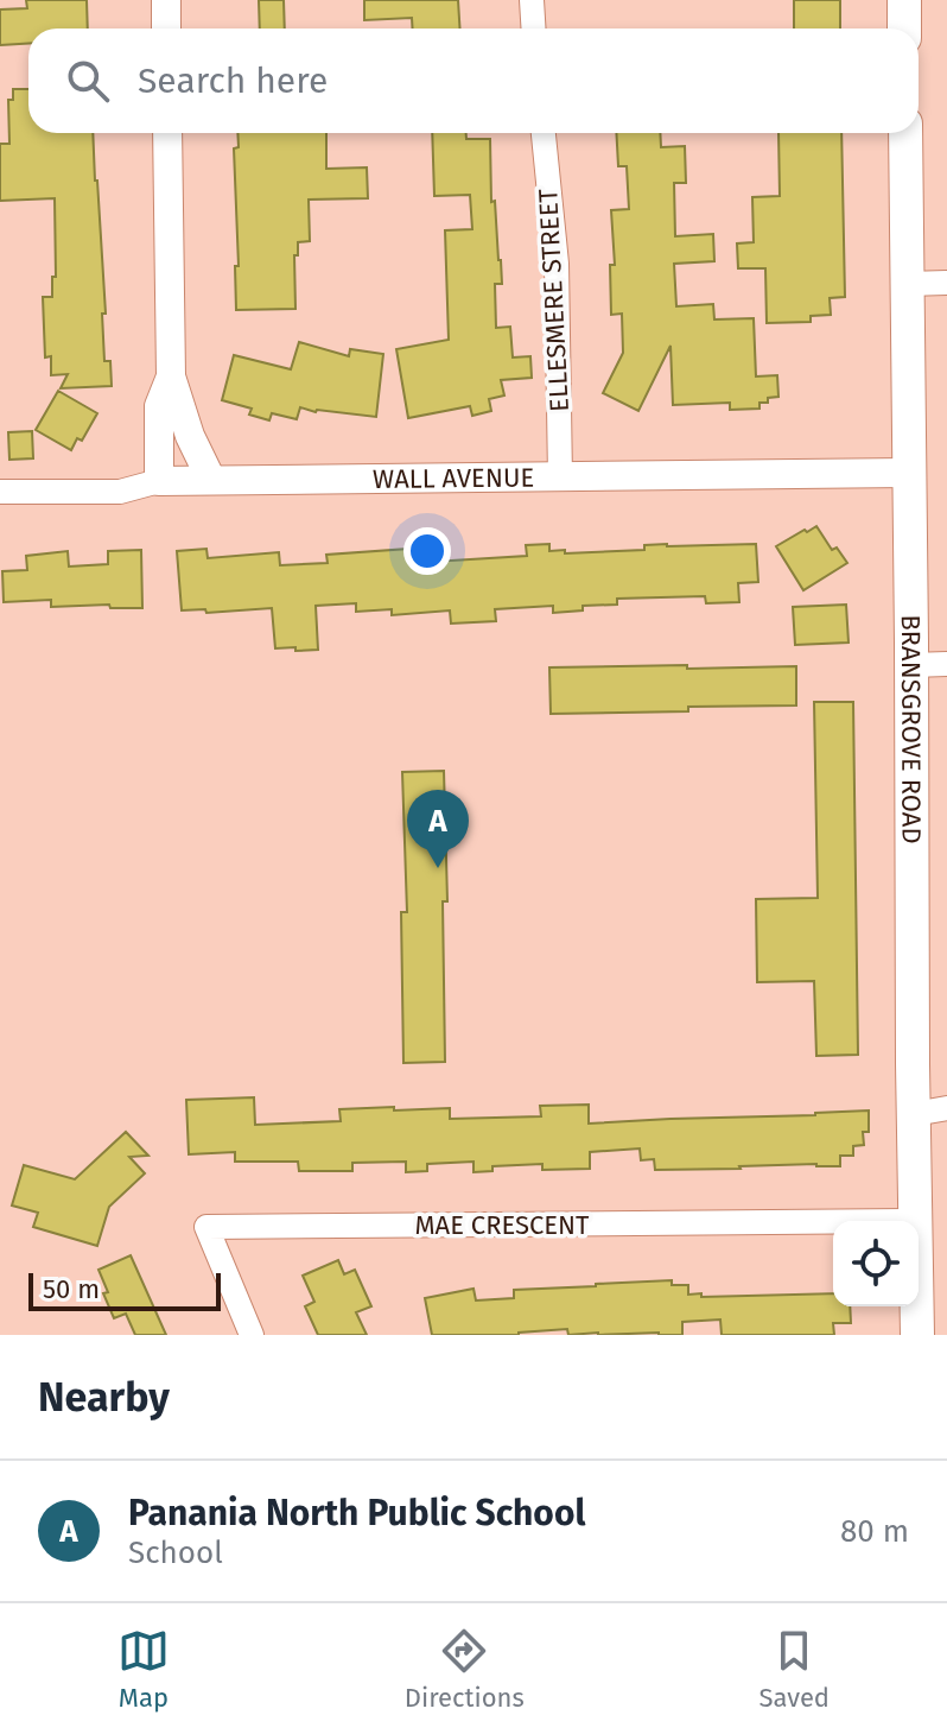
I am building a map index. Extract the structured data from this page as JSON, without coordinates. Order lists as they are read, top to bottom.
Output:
{
  "streets": {
    "main road": ["BRANSGROVE ROAD"],
    "street": ["ELLESMERE STREET", "WALL AVENUE", "MAE CRESCENT"]
  },
  "crossings": [
    ["ELLESMERE STREET", "WALL AVENUE"],
    ["WALL AVENUE", "BRANSGROVE ROAD"]
  ],
  "scale_bar": "50 m",
  "page": {
    "search": "Search here",
    "pins": "A",
    "scale": "50 m",
    "heading": "Nearby",
    "list": [
      {
        "mark": "A",
        "name": "Panania North Public School",
        "note": "School",
        "value": "80 m"
      }
    ],
    "nav": ["Map", "Directions", "Saved"]
  }
}
